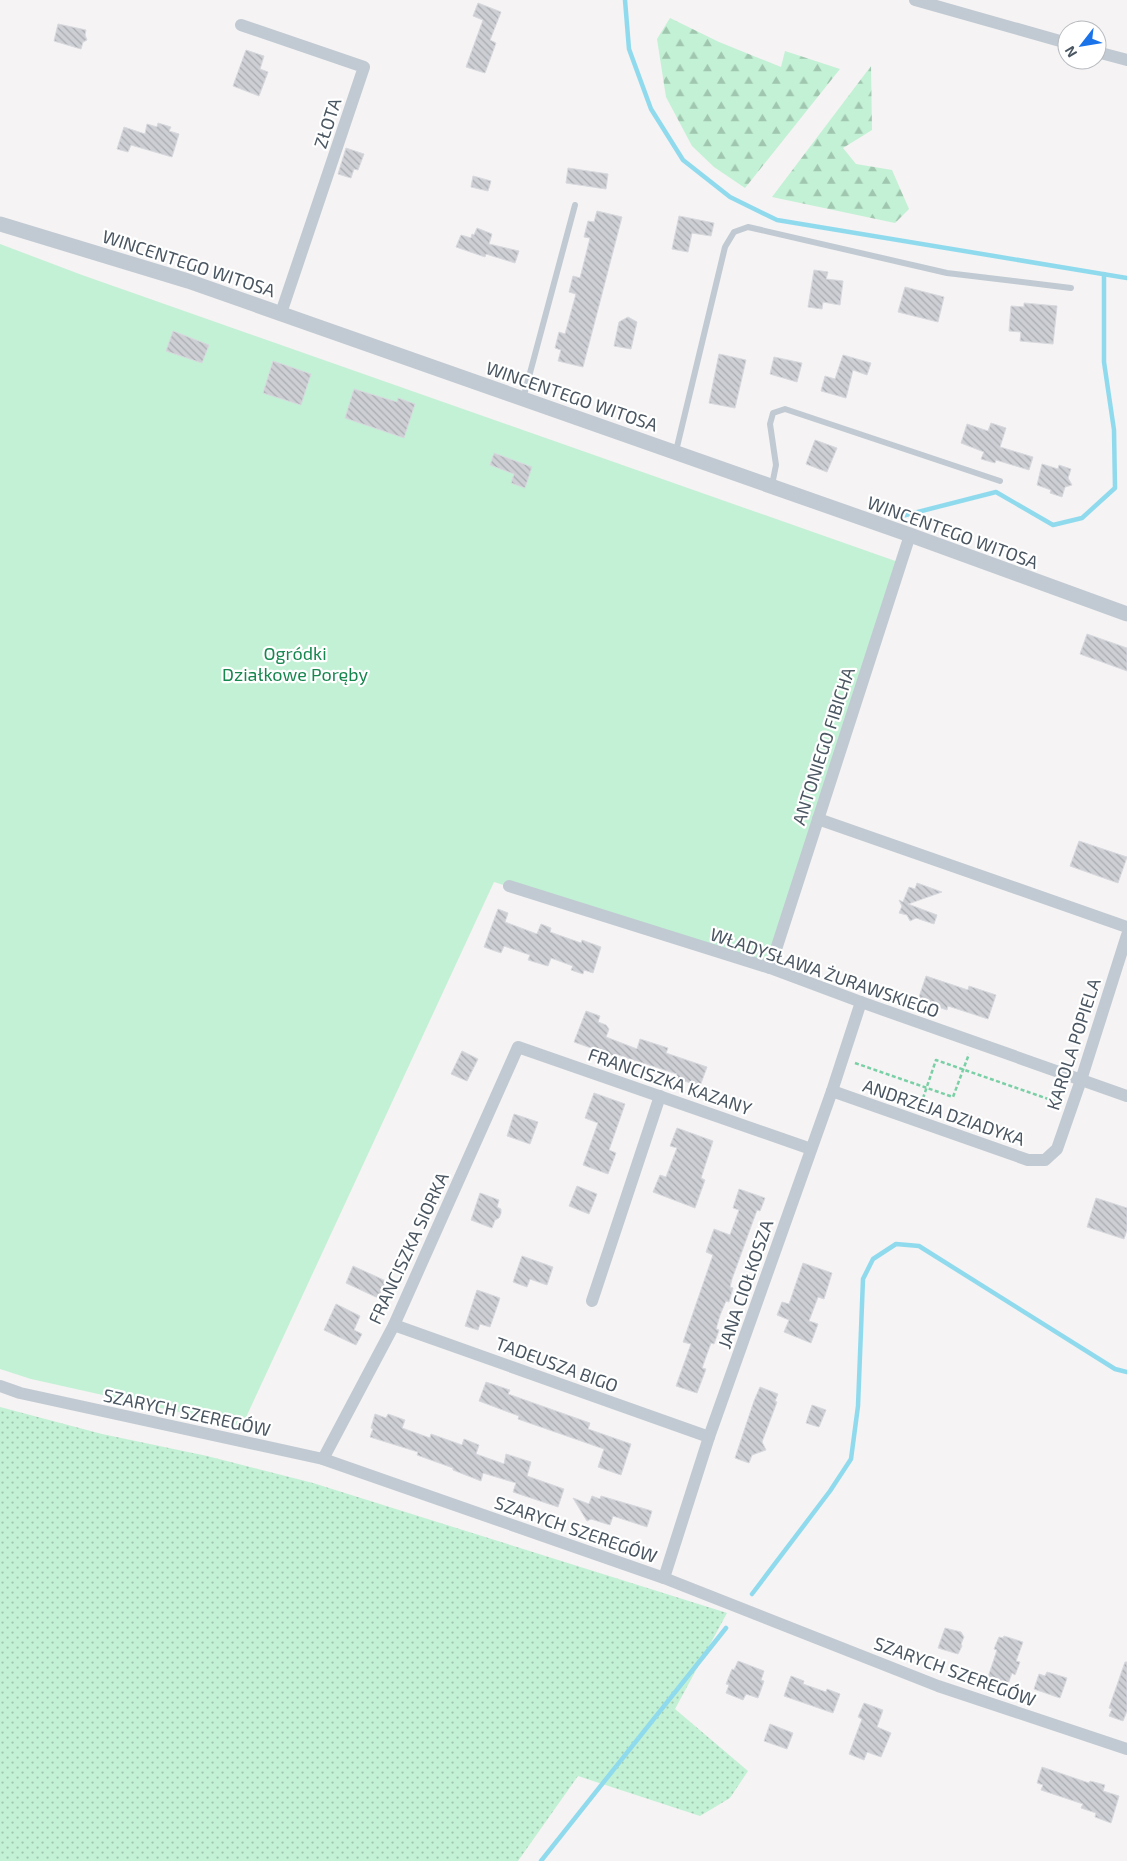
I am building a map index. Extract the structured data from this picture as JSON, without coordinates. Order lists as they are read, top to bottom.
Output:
{
  "streets": {
    "street": [
      "ZŁOTA",
      "WINCENTEGO WITOSA",
      "ANTONIEGO FIBICHA",
      "WŁADYSŁAWA ŻURAWSKIEGO",
      "KAROLA POPIELA",
      "FRANCISZKA KAZANY",
      "ANDRZEJA DZIADYKA",
      "FRANCISZKA SIORKA",
      "JANA CIOŁKOSZA",
      "TADEUSZA BIGO",
      "SZARYCH SZEREGÓW"
    ]
  },
  "crossings": [
    ["ZŁOTA", "WINCENTEGO WITOSA"],
    ["WINCENTEGO WITOSA", "ANTONIEGO FIBICHA"],
    ["ANTONIEGO FIBICHA", "WŁADYSŁAWA ŻURAWSKIEGO"],
    ["WŁADYSŁAWA ŻURAWSKIEGO", "KAROLA POPIELA"],
    ["WŁADYSŁAWA ŻURAWSKIEGO", "JANA CIOŁKOSZA"],
    ["KAROLA POPIELA", "ANDRZEJA DZIADYKA"],
    ["FRANCISZKA KAZANY", "FRANCISZKA SIORKA"],
    ["FRANCISZKA KAZANY", "JANA CIOŁKOSZA"],
    ["ANDRZEJA DZIADYKA", "JANA CIOŁKOSZA"],
    ["FRANCISZKA SIORKA", "TADEUSZA BIGO"],
    ["FRANCISZKA SIORKA", "SZARYCH SZEREGÓW"],
    ["JANA CIOŁKOSZA", "TADEUSZA BIGO"],
    ["JANA CIOŁKOSZA", "SZARYCH SZEREGÓW"]
  ],
  "parks": ["Ogródki Działkowe Poręby"],
  "north": "bottom left"
}
